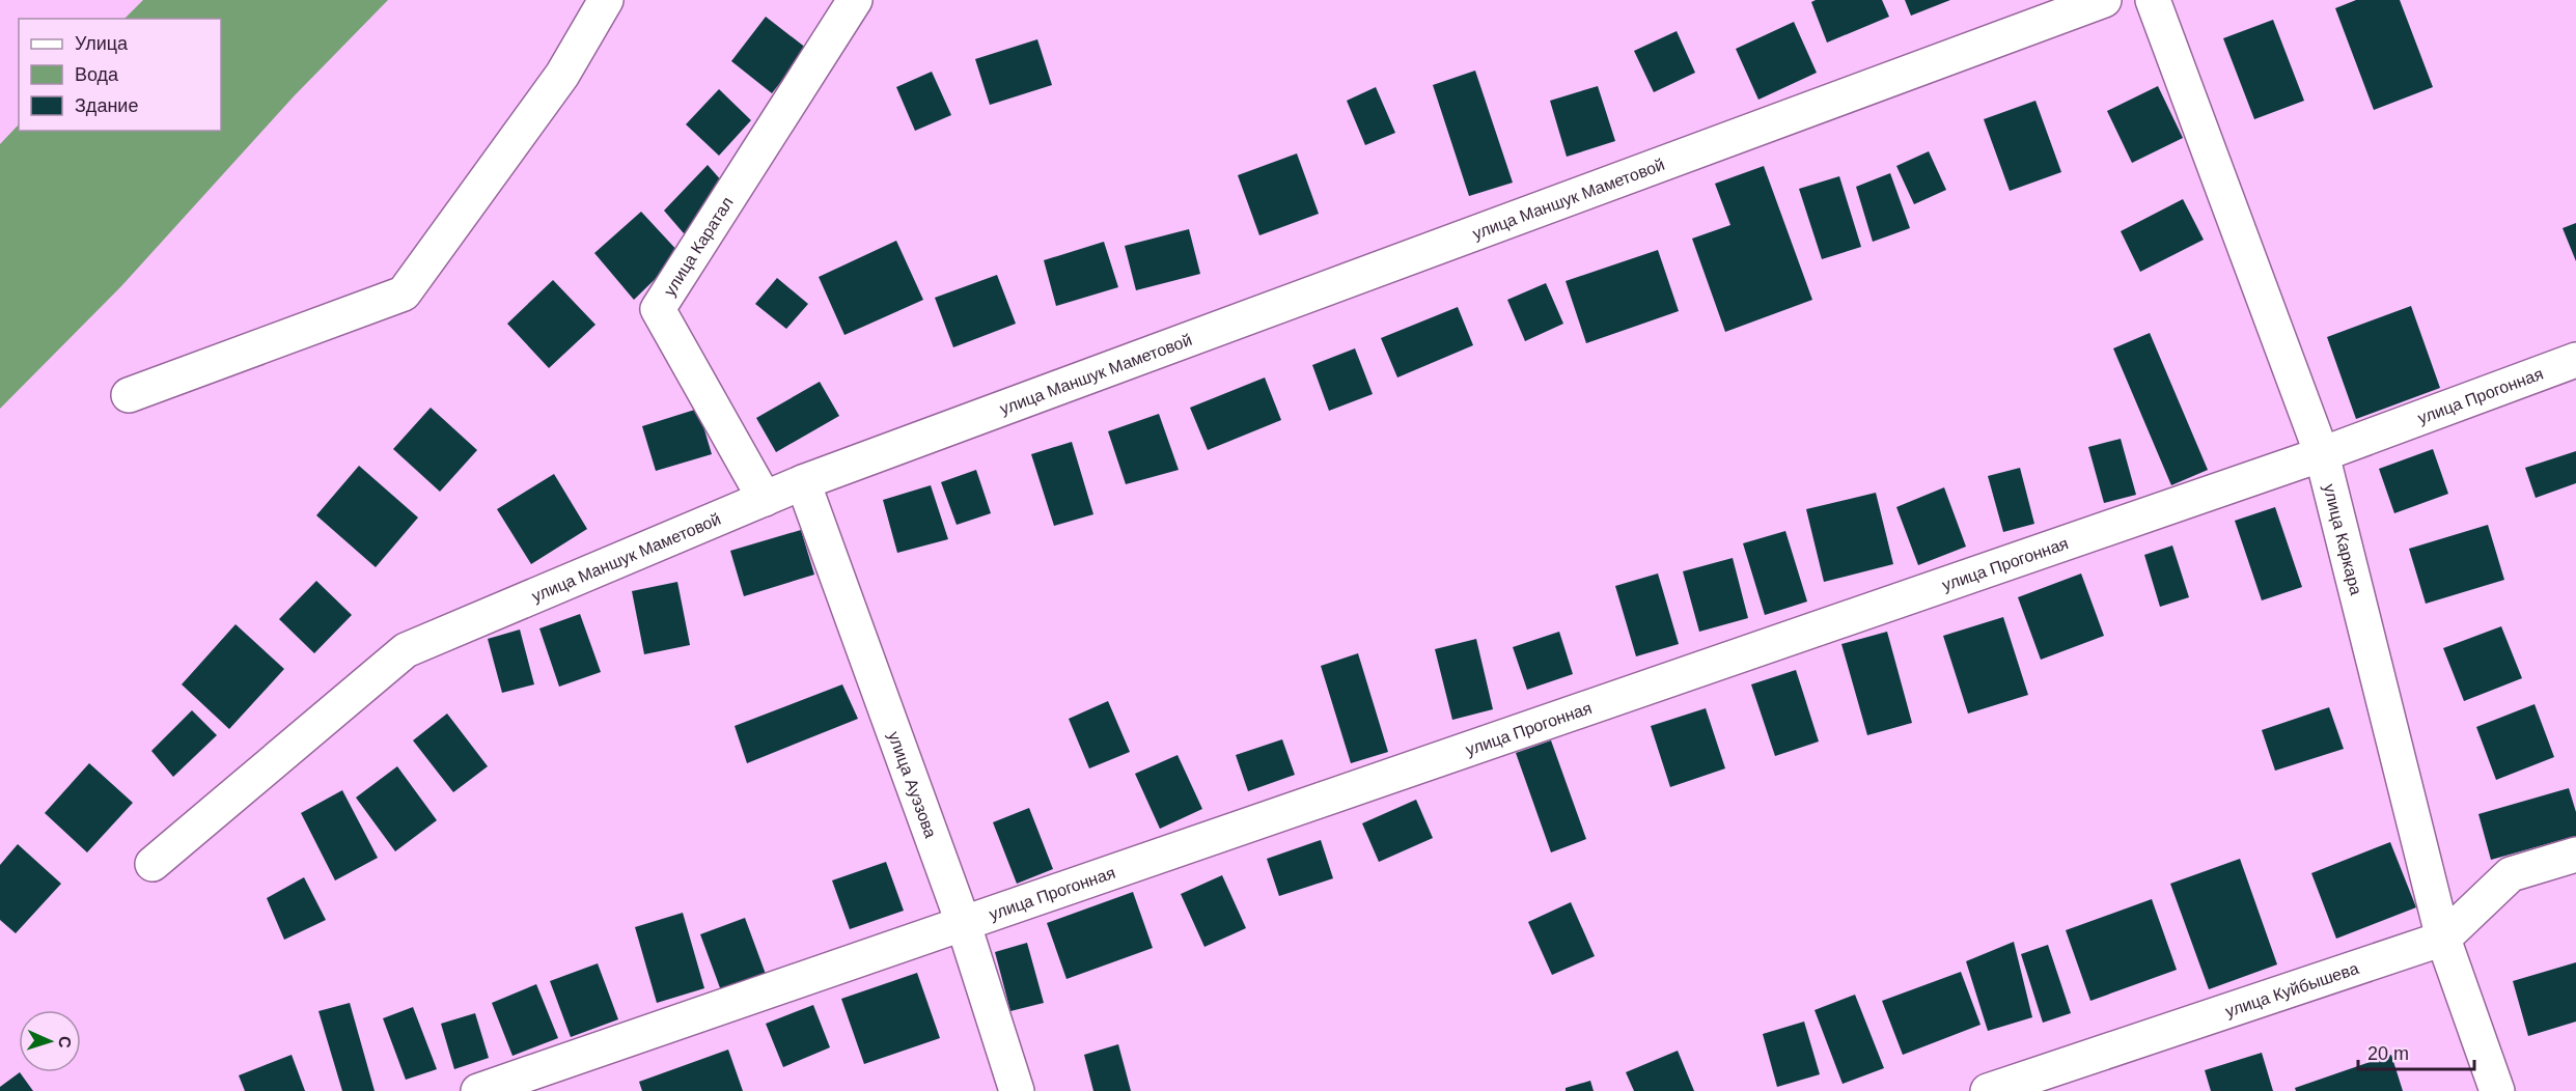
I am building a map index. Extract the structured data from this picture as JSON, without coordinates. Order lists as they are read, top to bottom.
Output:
{
  "streets": {
    "street": [
      "улица Маншук Маметовой",
      "улица Каратал",
      "улица Прогонная",
      "улица Каркара",
      "улица Ауэзова",
      "улица Куйбышева"
    ]
  },
  "crossings": [
    ["улица Маншук Маметовой", "улица Каратал"],
    ["улица Маншук Маметовой", "улица Ауэзова"],
    ["улица Прогонная", "улица Каркара"],
    ["улица Прогонная", "улица Ауэзова"],
    ["улица Каркара", "улица Куйбышева"]
  ],
  "legend": ["Улица", "Вода", "Здание"],
  "scale_bar": "20 m",
  "north": "right"
}
